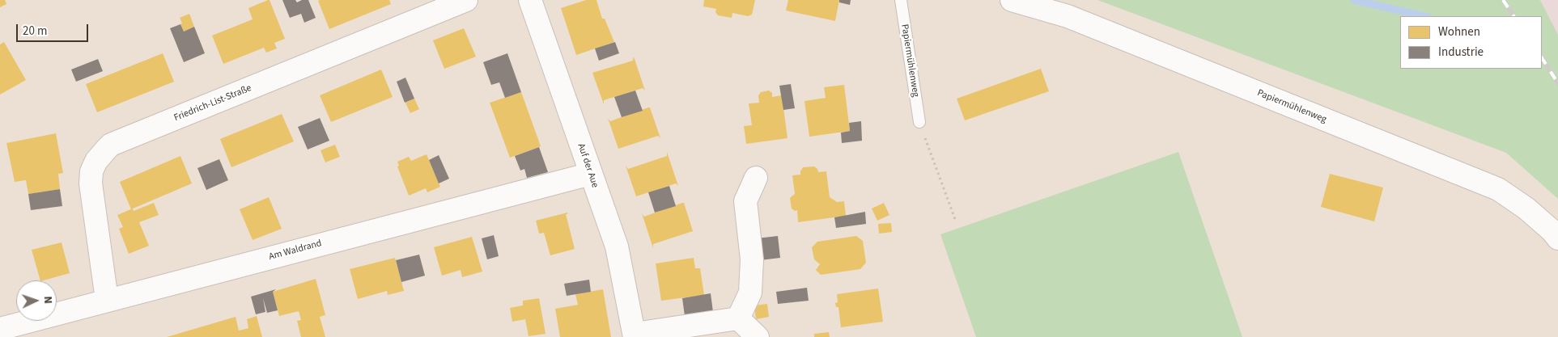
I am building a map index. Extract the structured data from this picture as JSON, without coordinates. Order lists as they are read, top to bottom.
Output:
{
  "streets": {
    "street": [
      "Papiermühlenweg",
      "Friedrich-List-Straße",
      "Auf der Aue",
      "Am Waldrand"
    ]
  },
  "crossings": [
    ["Friedrich-List-Straße", "Am Waldrand"],
    ["Auf der Aue", "Am Waldrand"]
  ],
  "legend": ["Wohnen", "Industrie"],
  "scale_bar": "20 m",
  "north": "right"
}
